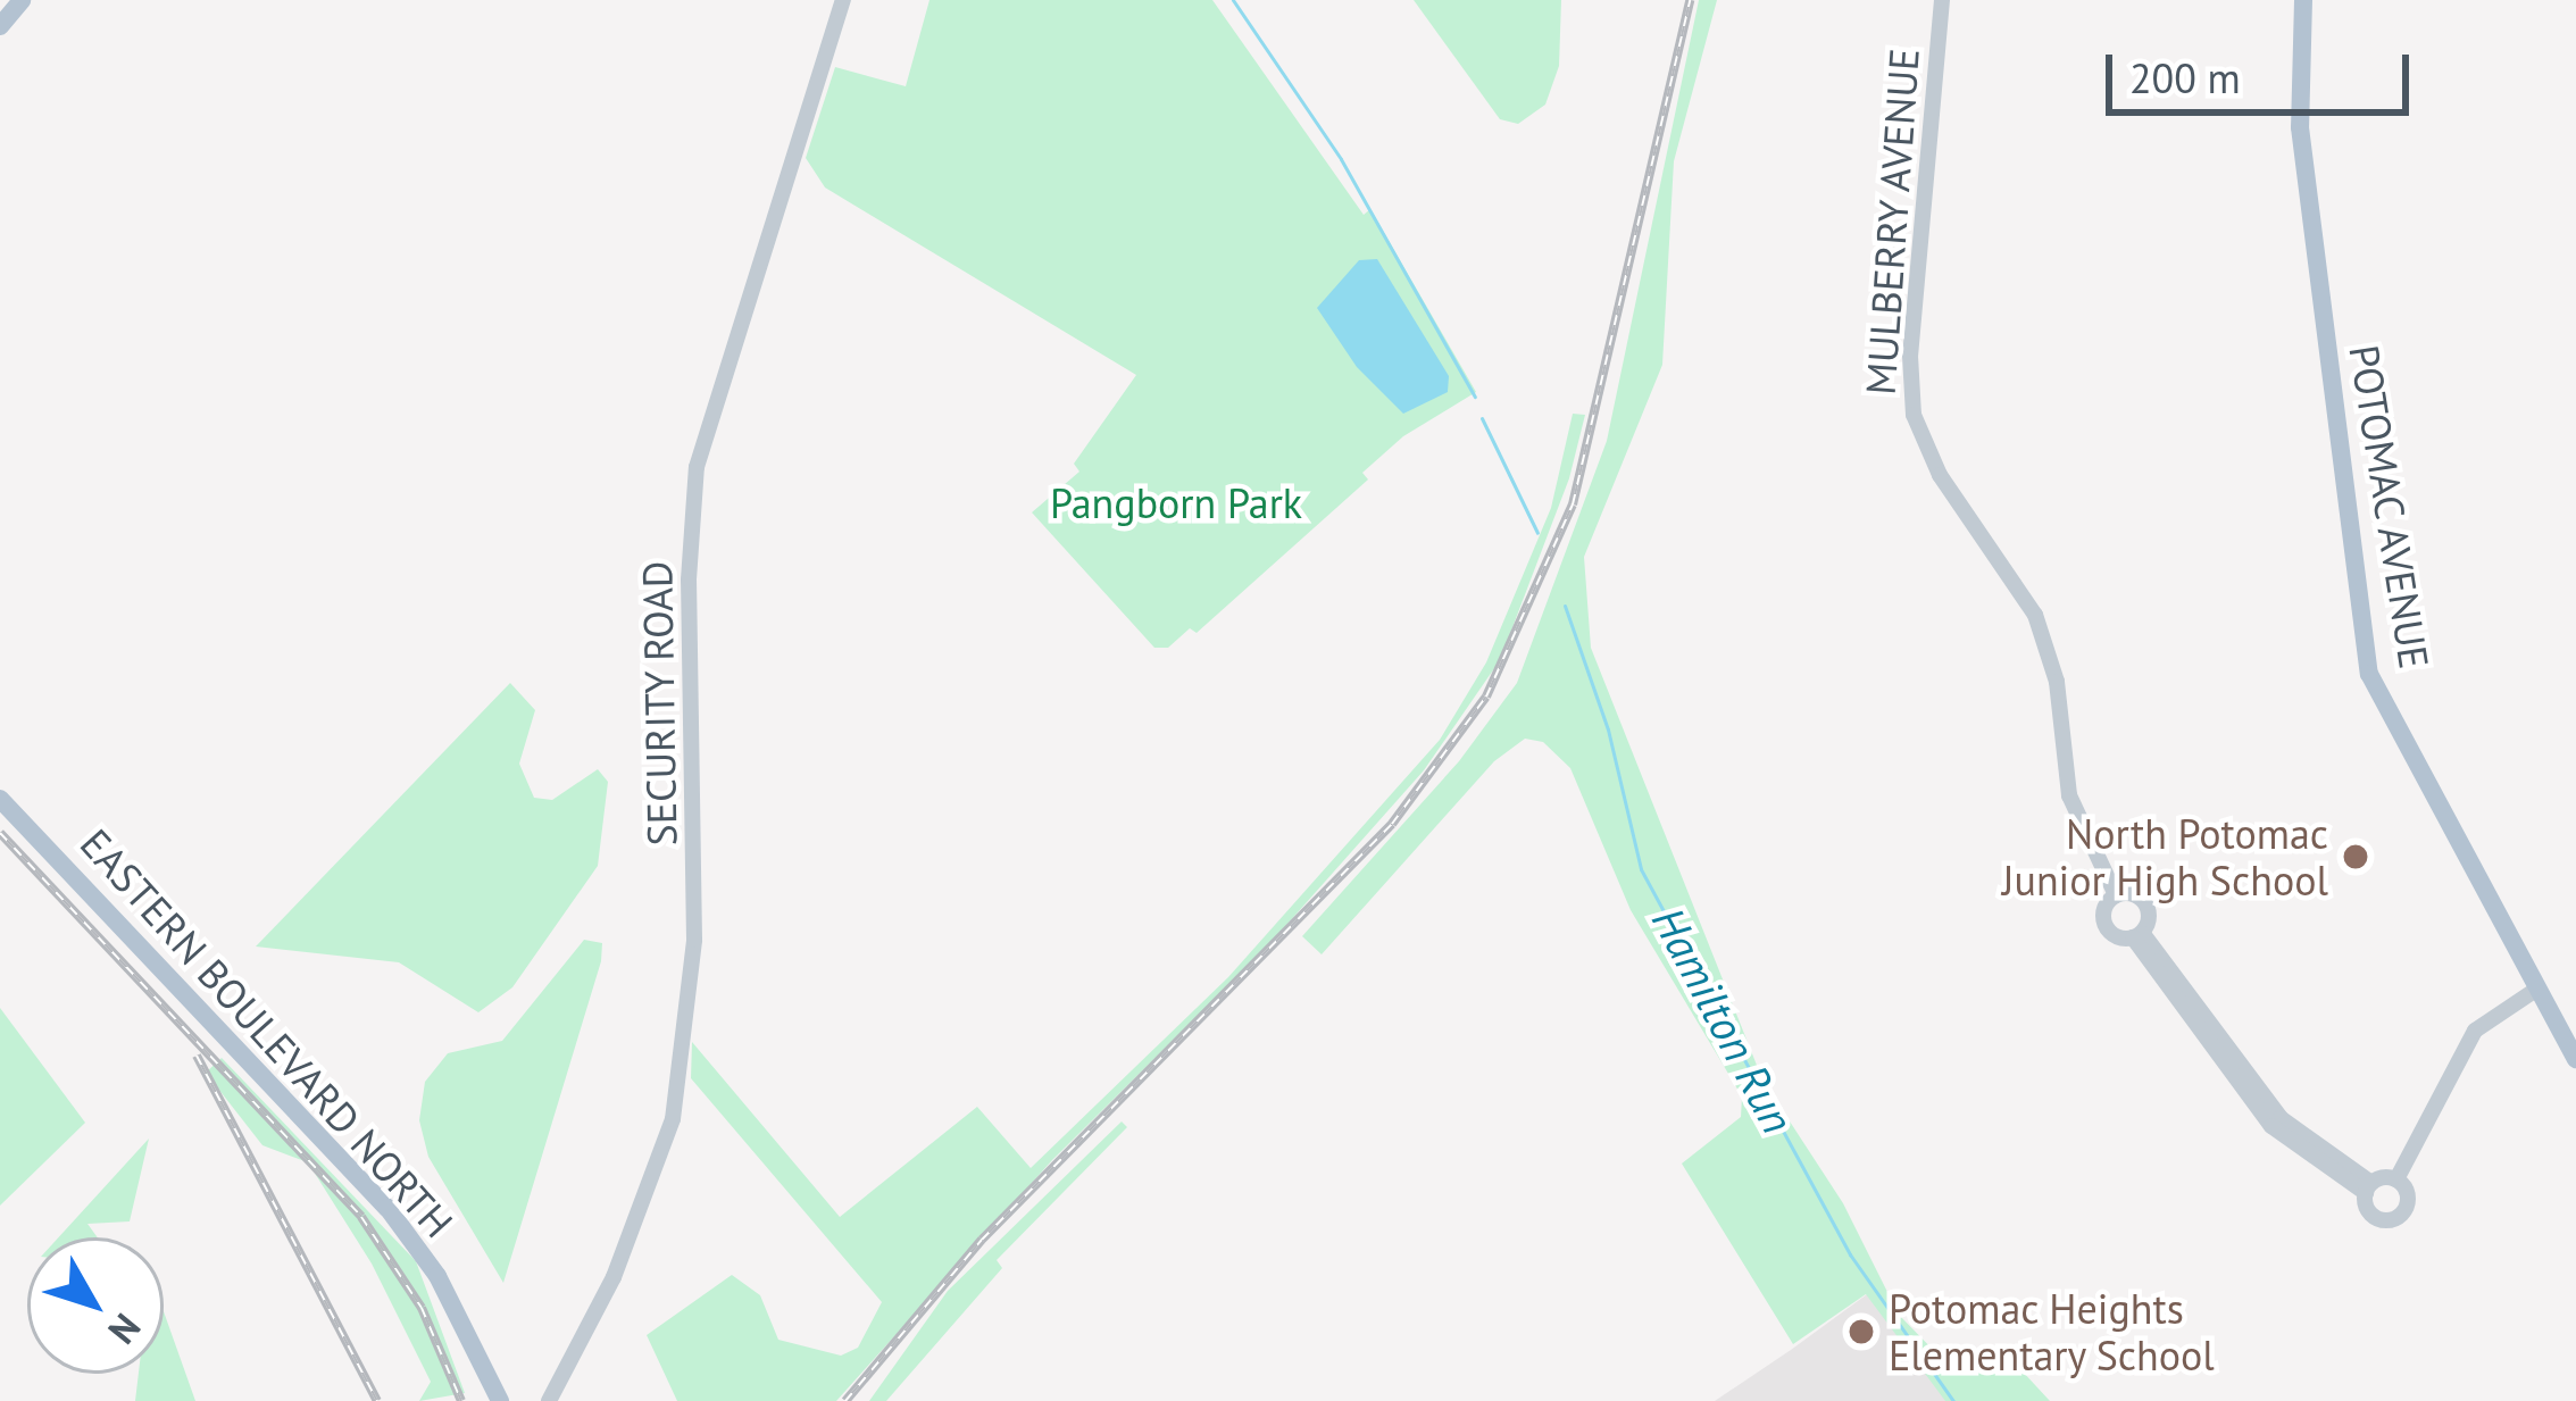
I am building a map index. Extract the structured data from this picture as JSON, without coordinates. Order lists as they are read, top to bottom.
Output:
{
  "streets": {
    "main road": ["POTOMAC AVENUE", "EASTERN BOULEVARD NORTH"],
    "street": ["MULBERRY AVENUE", "SECURITY ROAD"]
  },
  "water": ["Hamilton Run"],
  "parks": ["Pangborn Park"],
  "places": ["North Potomac Junior High School", "Potomac Heights Elementary School"],
  "scale_bar": "200 m",
  "north": "bottom right"
}
